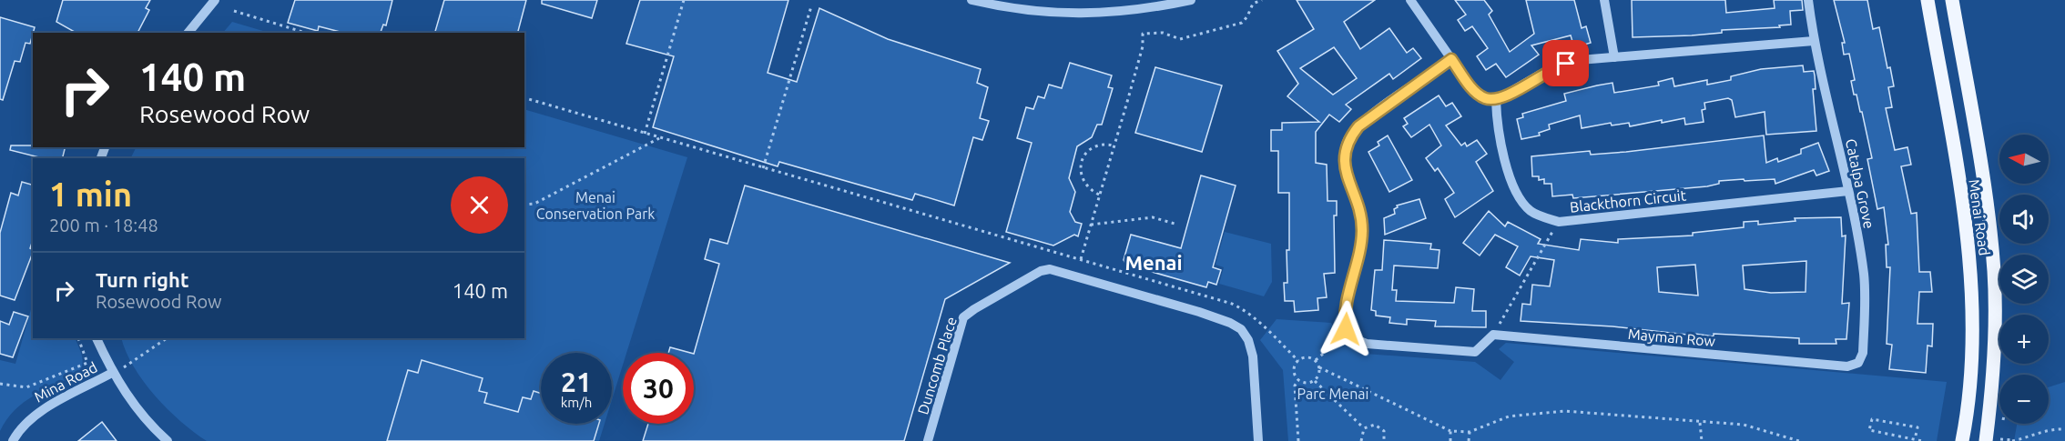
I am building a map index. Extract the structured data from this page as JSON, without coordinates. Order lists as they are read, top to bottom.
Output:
{
  "streets": {
    "main road": ["Menai Road"],
    "street": [
      "Catalpa Grove",
      "Blackthorn Circuit",
      "Mayman Row",
      "Duncomb Place",
      "Mina Road"
    ]
  },
  "crossings": [
    ["Catalpa Grove", "Blackthorn Circuit"],
    ["Catalpa Grove", "Mayman Row"]
  ],
  "districts": ["Menai"],
  "parks": ["Menai Conservation Park", "Parc Menai"],
  "north": "left",
  "page": {
    "turn": ["140 m", "Rosewood Row"],
    "map_buttons": ["+", "−"],
    "heading": ["1 min", "200 m · 18:48"],
    "list": [
      {
        "name": "Turn right",
        "note": "Rosewood Row",
        "value": "140 m"
      }
    ],
    "speed": "21 km/h",
    "limit": "30"
  }
}
